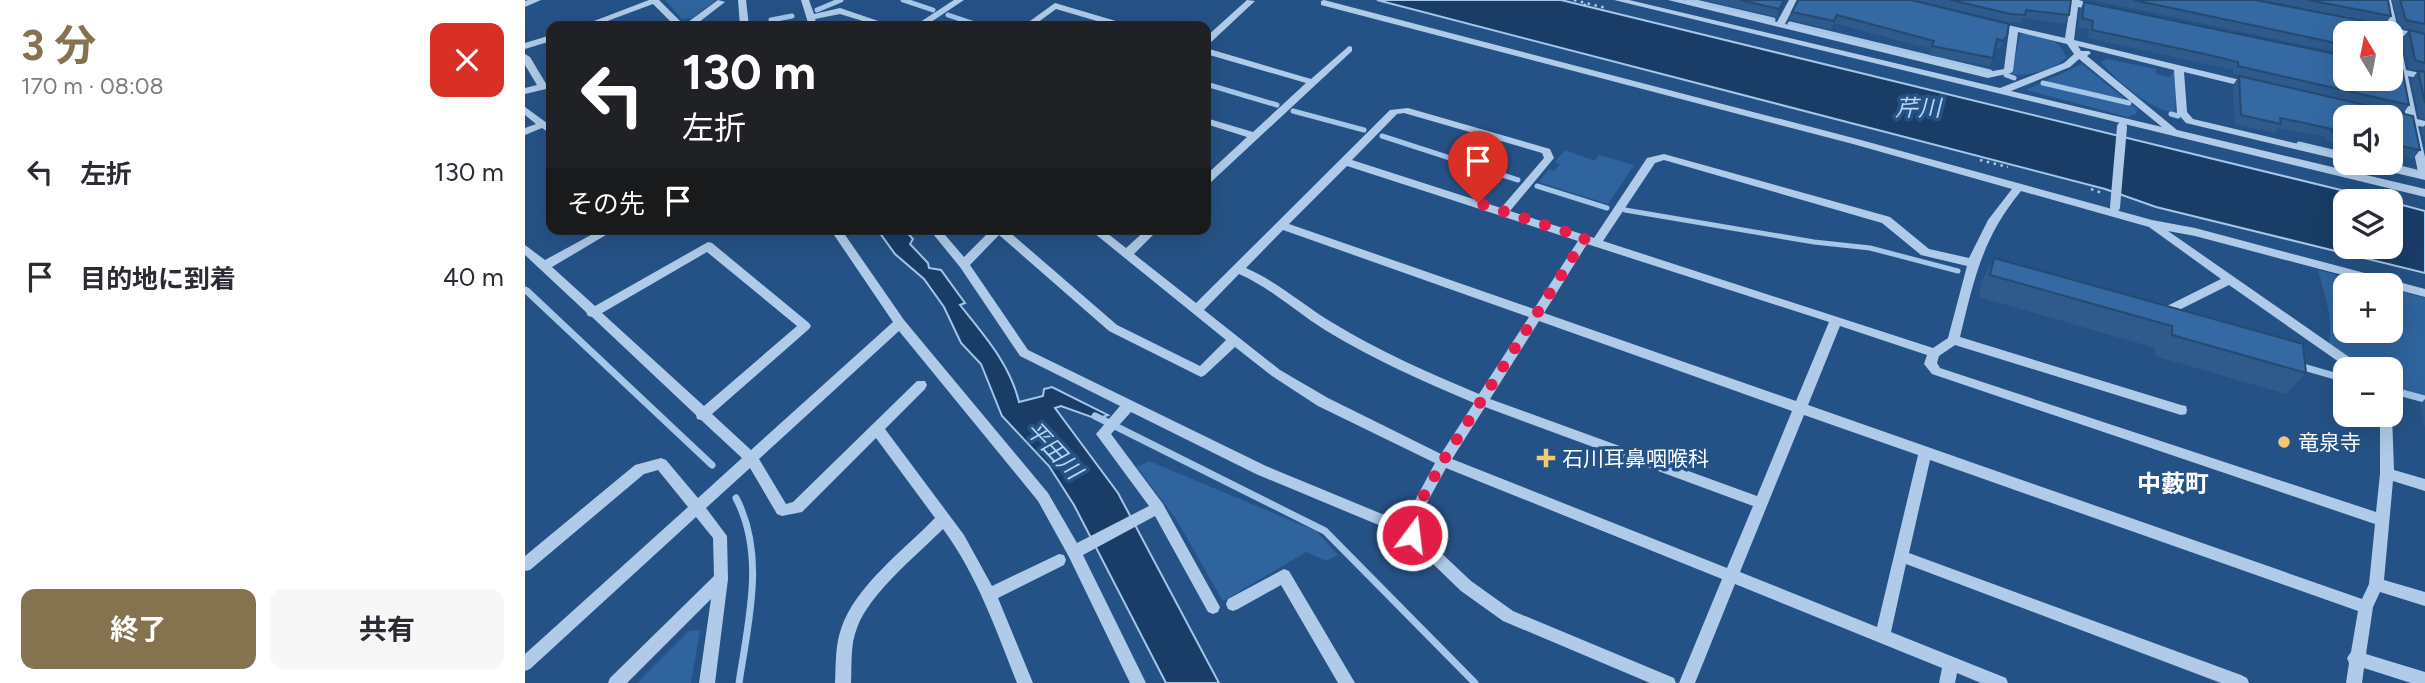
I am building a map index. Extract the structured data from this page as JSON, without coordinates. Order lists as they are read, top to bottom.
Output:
{
  "districts": ["中藪町"],
  "water": ["芹川", "平田川"],
  "places": {
    "other": ["竜泉寺"],
    "health": ["石川耳鼻咽喉科"]
  },
  "north": "top",
  "page": {
    "heading": ["3 分", "170 m · 08:08"],
    "map_buttons": ["+", "−"],
    "turn": ["130 m", "左折"],
    "list": [
      {
        "name": "左折",
        "value": "130 m"
      },
      {
        "name": "目的地に到着",
        "value": "40 m"
      }
    ],
    "then": "その先",
    "buttons": ["終了", "共有"]
  }
}
